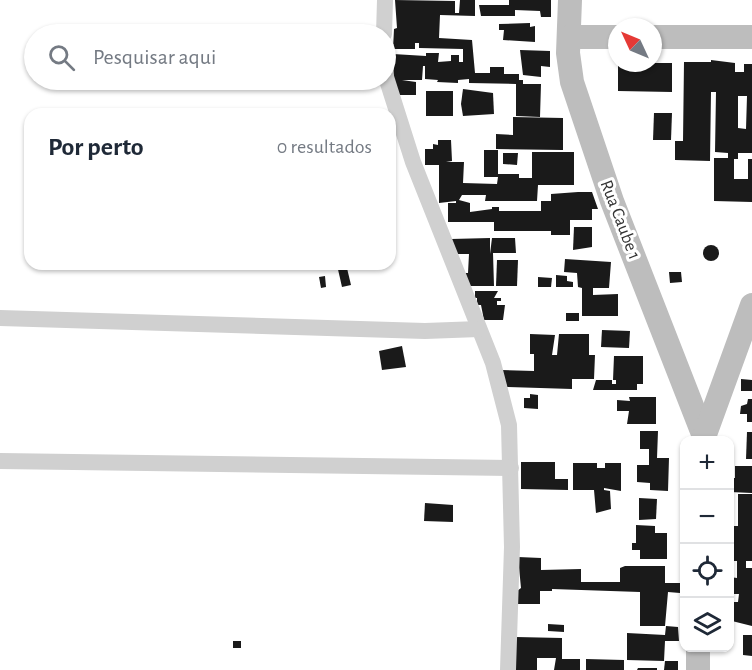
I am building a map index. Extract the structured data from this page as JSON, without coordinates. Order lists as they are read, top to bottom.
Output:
{
  "streets": {
    "street": ["Rua Caube 1"]
  },
  "north": "top left",
  "page": {
    "search": "Pesquisar aqui",
    "heading": ["Por perto", "0 resultados"],
    "map_buttons": ["+", "−"]
  }
}
